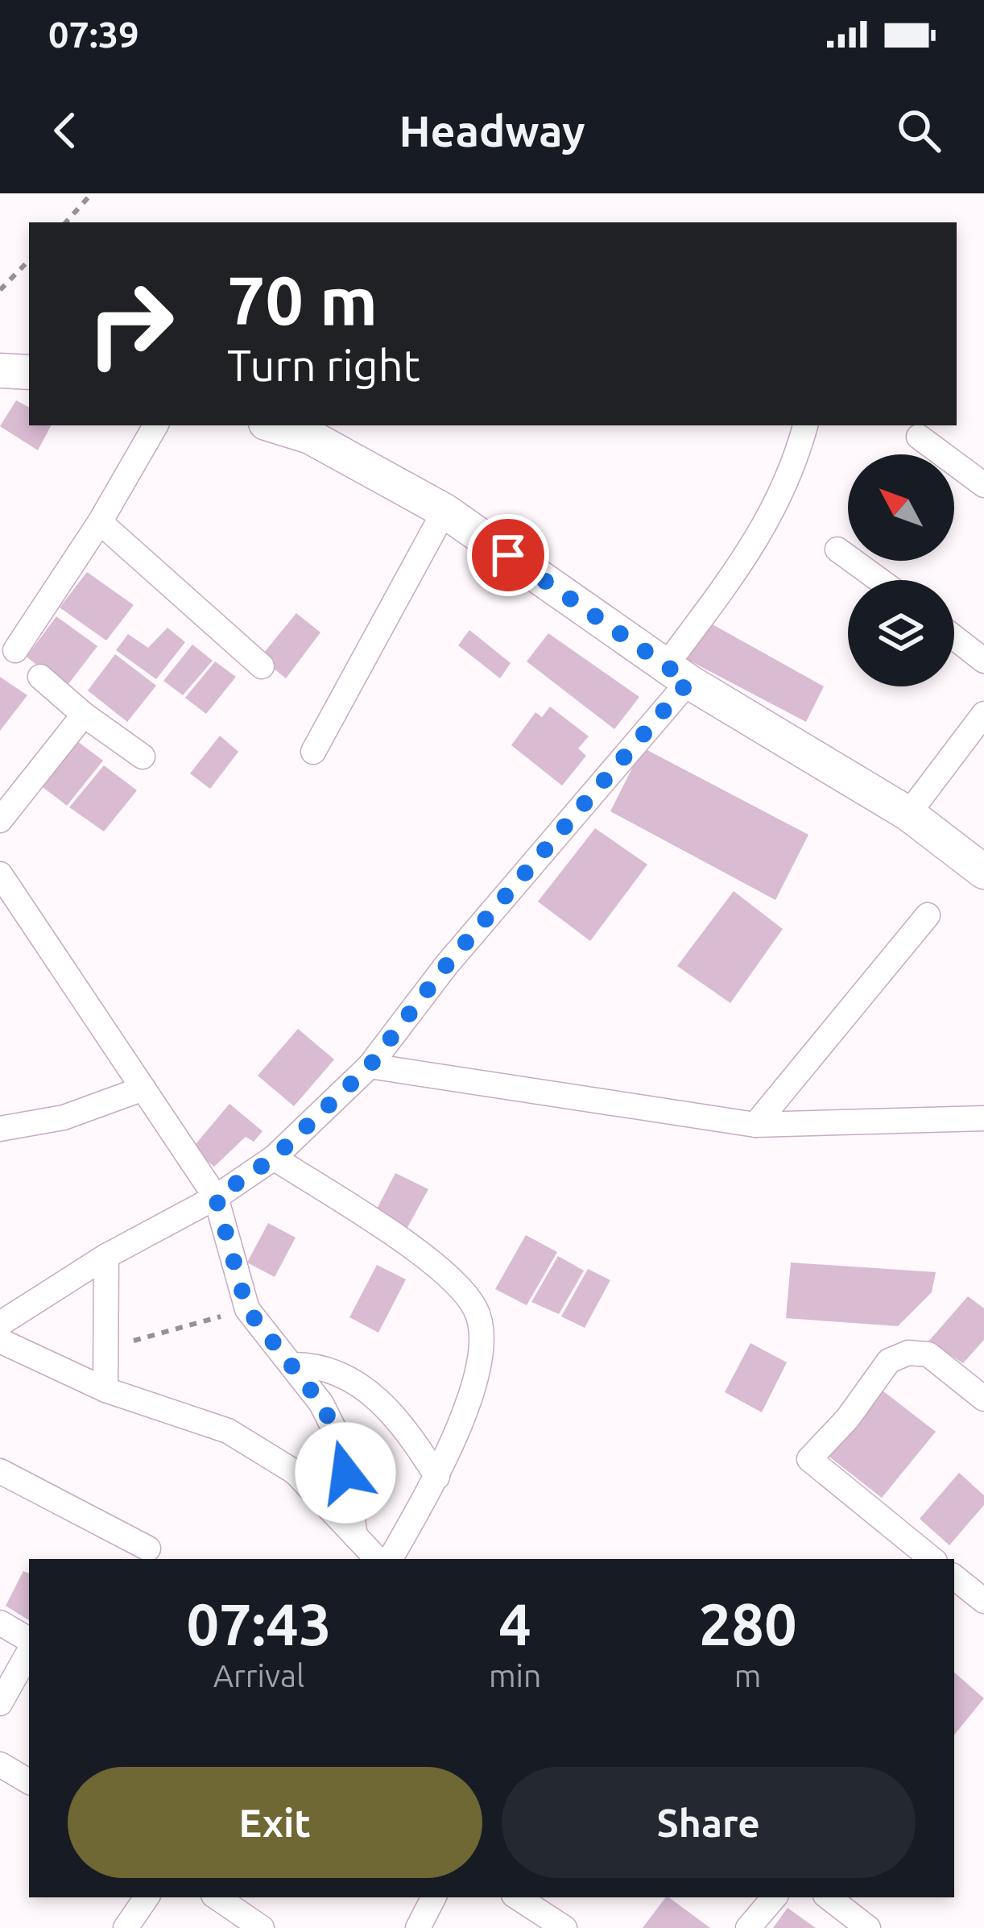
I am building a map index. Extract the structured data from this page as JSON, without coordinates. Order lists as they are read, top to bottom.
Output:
{
  "north": "top left",
  "page": {
    "status": "07:39",
    "header": "Headway",
    "turn": ["70 m", "Turn right"],
    "eta": [
      "07:43",
      "Arrival",
      "4",
      "min",
      "280",
      "m"
    ],
    "buttons": ["Exit", "Share"]
  }
}
